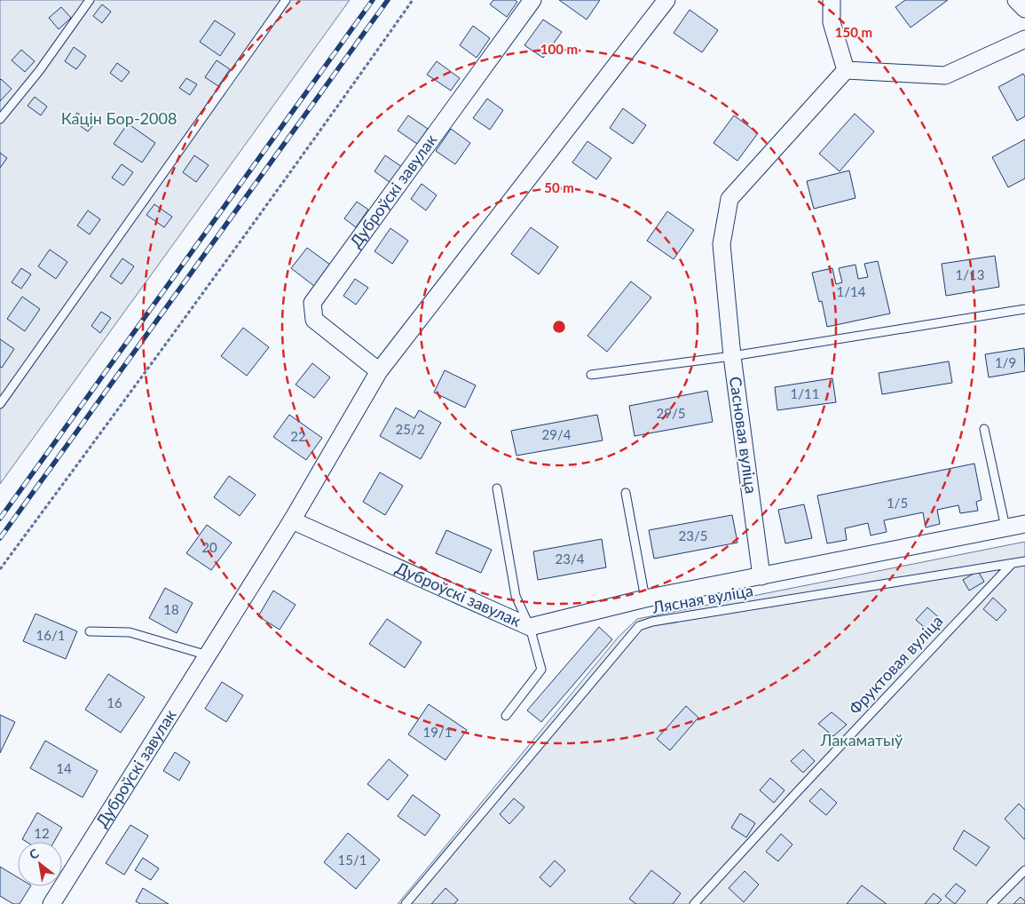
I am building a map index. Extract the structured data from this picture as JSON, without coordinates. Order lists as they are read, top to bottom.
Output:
{
  "streets": {
    "street": ["Дуброўскі завулак", "Сасновая вуліца"],
    "lane": ["Лясная вуліца", "Фруктовая вуліца"]
  },
  "crossings": [
    ["Дуброўскі завулак", "Сасновая вуліца"],
    ["Лясная вуліца", "Фруктовая вуліца"]
  ],
  "parks": ["Кацін Бор-2008", "Лакаматыў"],
  "house_numbers": [
    "1/13",
    "1/14",
    "1/9",
    "1/11",
    "29/5",
    "25/2",
    "29/4",
    "22",
    "1/5",
    "23/5",
    "20",
    "23/4",
    "18",
    "16/1",
    "16",
    "19/1",
    "14",
    "12",
    "15/1"
  ],
  "north": "top left",
  "rings": ["150 m", "100 m", "50 m"]
}
